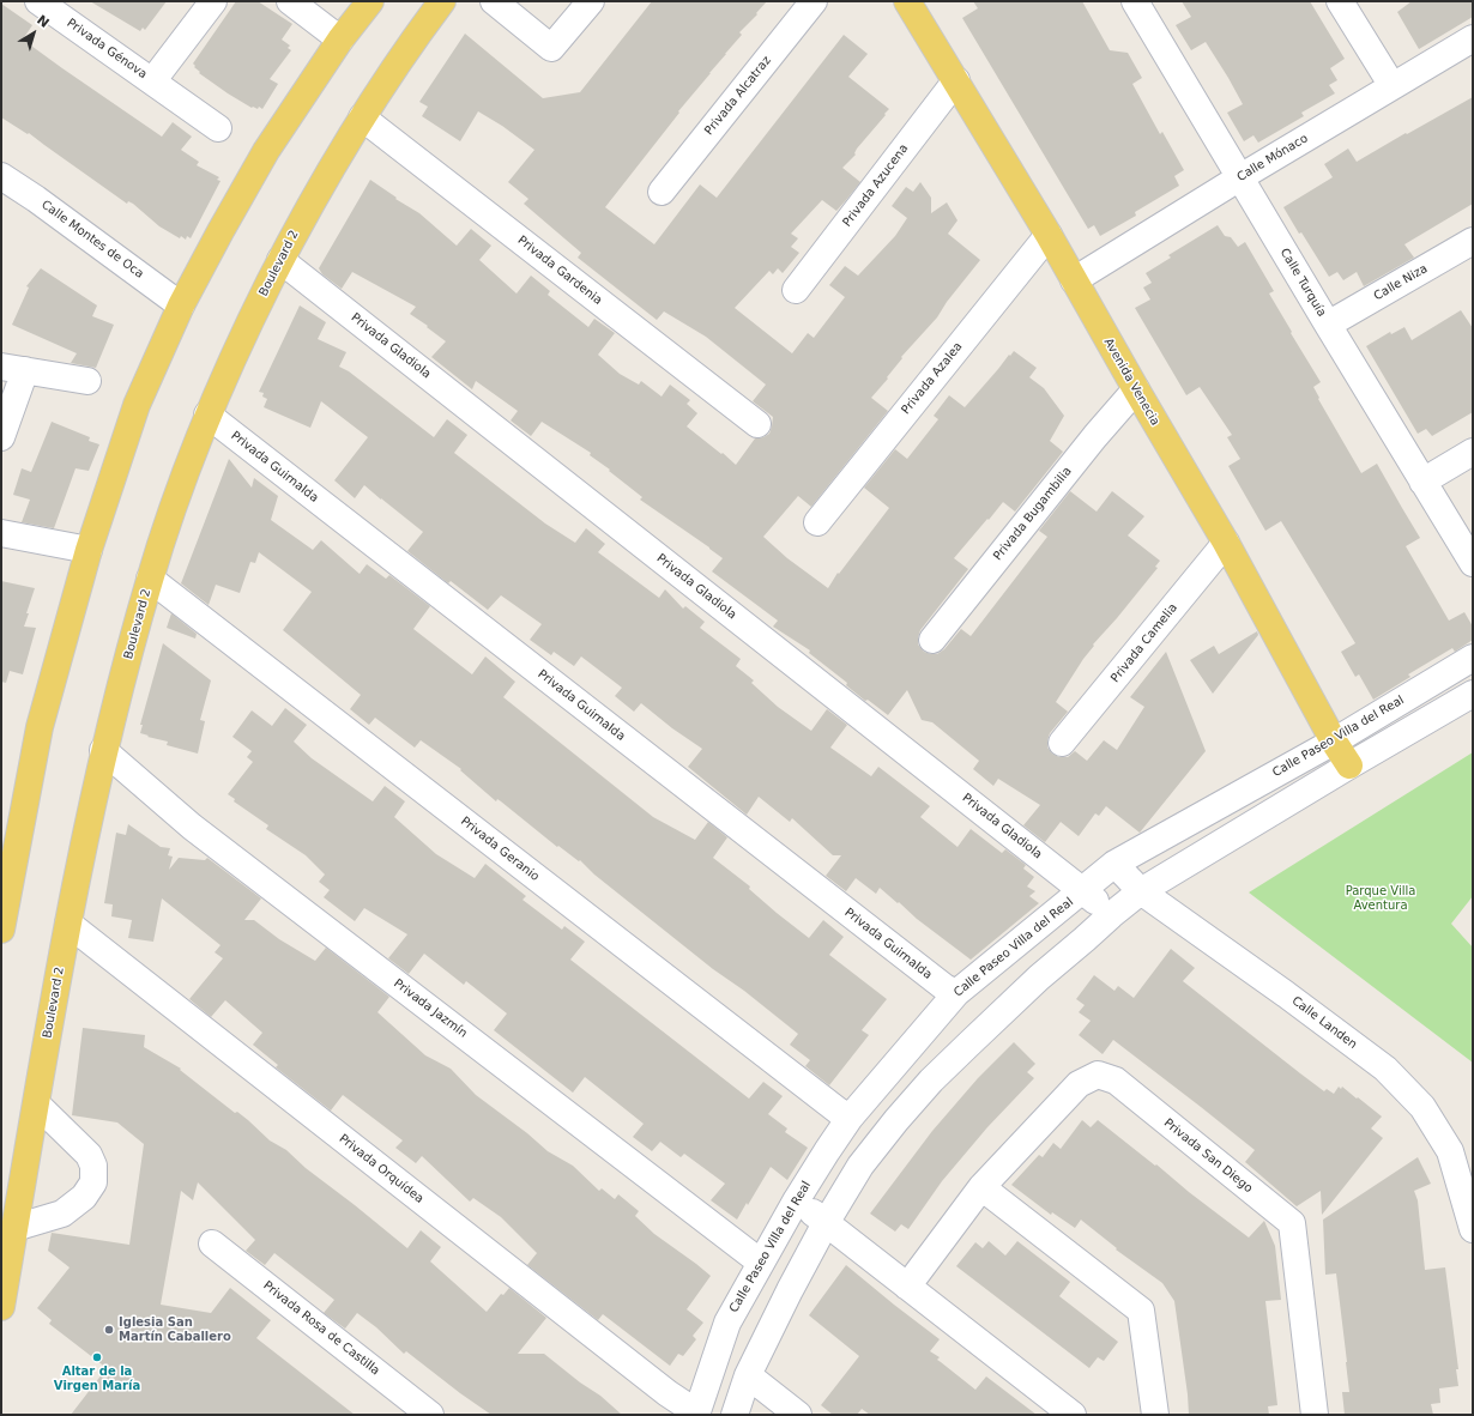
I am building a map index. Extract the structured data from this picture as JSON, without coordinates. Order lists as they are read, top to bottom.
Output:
{
  "streets": {
    "main road": ["Boulevard 2", "Avenida Venecia"],
    "street": [
      "Privada Génova",
      "Privada Alcatraz",
      "Calle Mónaco",
      "Privada Azucena",
      "Calle Montes de Oca",
      "Privada Gardenia",
      "Calle Turquía",
      "Calle Niza",
      "Privada Gladiola",
      "Privada Azalea",
      "Privada Guirnalda",
      "Privada Bugambilia",
      "Privada Camelia",
      "Calle Paseo Villa del Real",
      "Privada Geranio",
      "Privada Jazmín",
      "Calle Landen",
      "Privada San Diego",
      "Privada Orquídea",
      "Privada Rosa de Castilla"
    ]
  },
  "crossings": [
    ["Calle Mónaco", "Calle Turquía"],
    ["Calle Mónaco", "Avenida Venecia"],
    ["Privada Azucena", "Avenida Venecia"],
    ["Boulevard 2", "Privada Gardenia"],
    ["Boulevard 2", "Privada Gladiola"],
    ["Boulevard 2", "Privada Guirnalda"],
    ["Boulevard 2", "Privada Geranio"],
    ["Boulevard 2", "Privada Jazmín"],
    ["Boulevard 2", "Privada Orquídea"],
    ["Calle Turquía", "Calle Niza"],
    ["Privada Gladiola", "Calle Paseo Villa del Real"],
    ["Privada Azalea", "Avenida Venecia"],
    ["Avenida Venecia", "Privada Bugambilia"],
    ["Avenida Venecia", "Privada Camelia"],
    ["Avenida Venecia", "Calle Paseo Villa del Real"],
    ["Privada Guirnalda", "Calle Paseo Villa del Real"],
    ["Calle Paseo Villa del Real", "Privada Geranio"],
    ["Calle Paseo Villa del Real", "Privada Jazmín"],
    ["Calle Paseo Villa del Real", "Calle Landen"],
    ["Calle Paseo Villa del Real", "Privada Orquídea"]
  ],
  "parks": ["Parque Villa Aventura"],
  "places": ["Iglesia San Martín Caballero", "Altar de la Virgen María"],
  "north": "top right"
}
